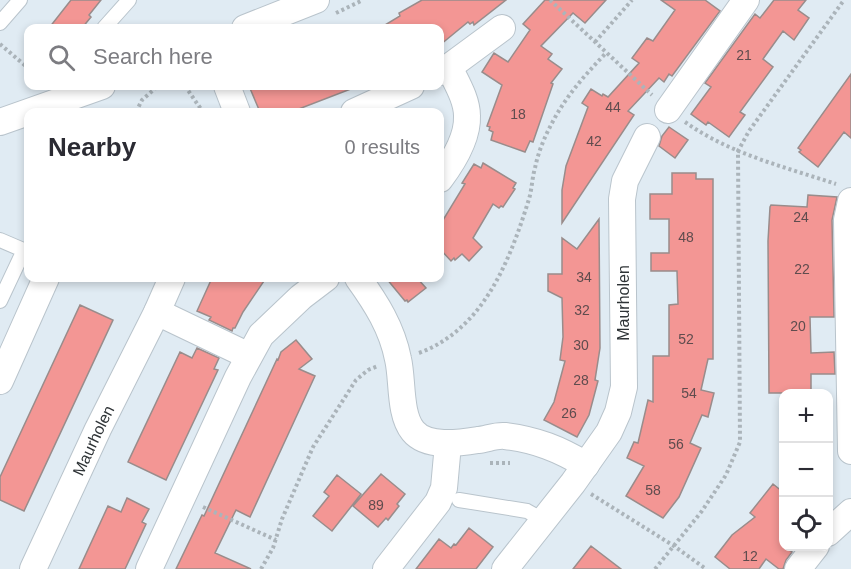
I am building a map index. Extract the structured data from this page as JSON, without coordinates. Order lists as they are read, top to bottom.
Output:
{
  "streets": {
    "street": ["Maurholen"]
  },
  "house_numbers": [
    "21",
    "44",
    "18",
    "42",
    "24",
    "48",
    "22",
    "34",
    "32",
    "20",
    "52",
    "30",
    "28",
    "54",
    "26",
    "56",
    "58",
    "89",
    "12"
  ],
  "page": {
    "search": "Search here",
    "heading": ["Nearby", "0 results"],
    "map_buttons": ["+", "−"]
  }
}
